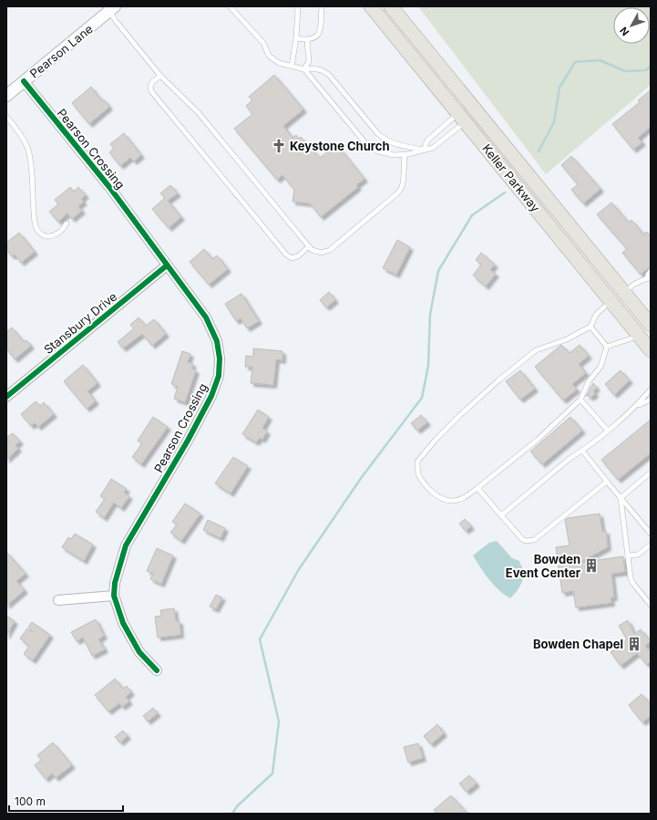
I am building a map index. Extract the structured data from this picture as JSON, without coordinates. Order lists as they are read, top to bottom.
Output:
{
  "streets": {
    "main road": ["Keller Parkway"],
    "street": ["Pearson Lane", "Pearson Crossing", "Stansbury Drive"]
  },
  "crossings": [
    ["Pearson Lane", "Pearson Crossing"],
    ["Pearson Crossing", "Stansbury Drive"]
  ],
  "places": {
    "church": ["Keystone Church"],
    "building": ["Bowden Event Center", "Bowden Chapel"]
  },
  "scale_bar": "100 m",
  "north": "bottom left"
}
